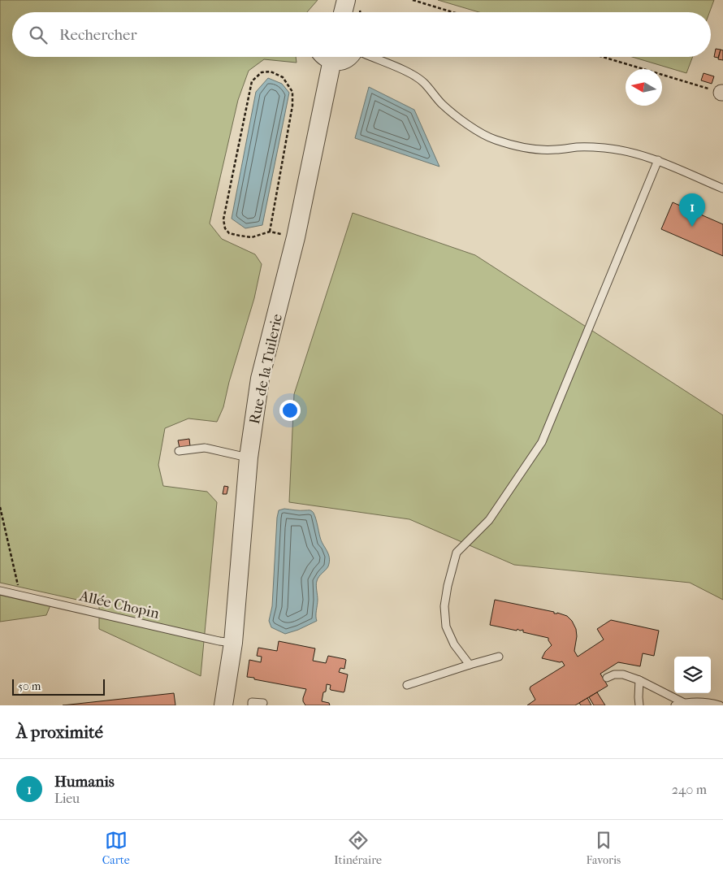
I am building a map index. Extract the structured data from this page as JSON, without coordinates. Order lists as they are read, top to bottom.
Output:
{
  "streets": {
    "street": ["Rue de la Tuilerie"],
    "lane": ["Allée Chopin"]
  },
  "crossings": [
    ["Rue de la Tuilerie", "Allée Chopin"]
  ],
  "scale_bar": "50 m",
  "north": "left",
  "page": {
    "search": "Rechercher",
    "pins": "1",
    "scale": "50 m",
    "heading": "À proximité",
    "list": [
      {
        "mark": "1",
        "name": "Humanis",
        "note": "Lieu",
        "value": "240 m"
      }
    ],
    "nav": ["Carte", "Itinéraire", "Favoris"]
  }
}
